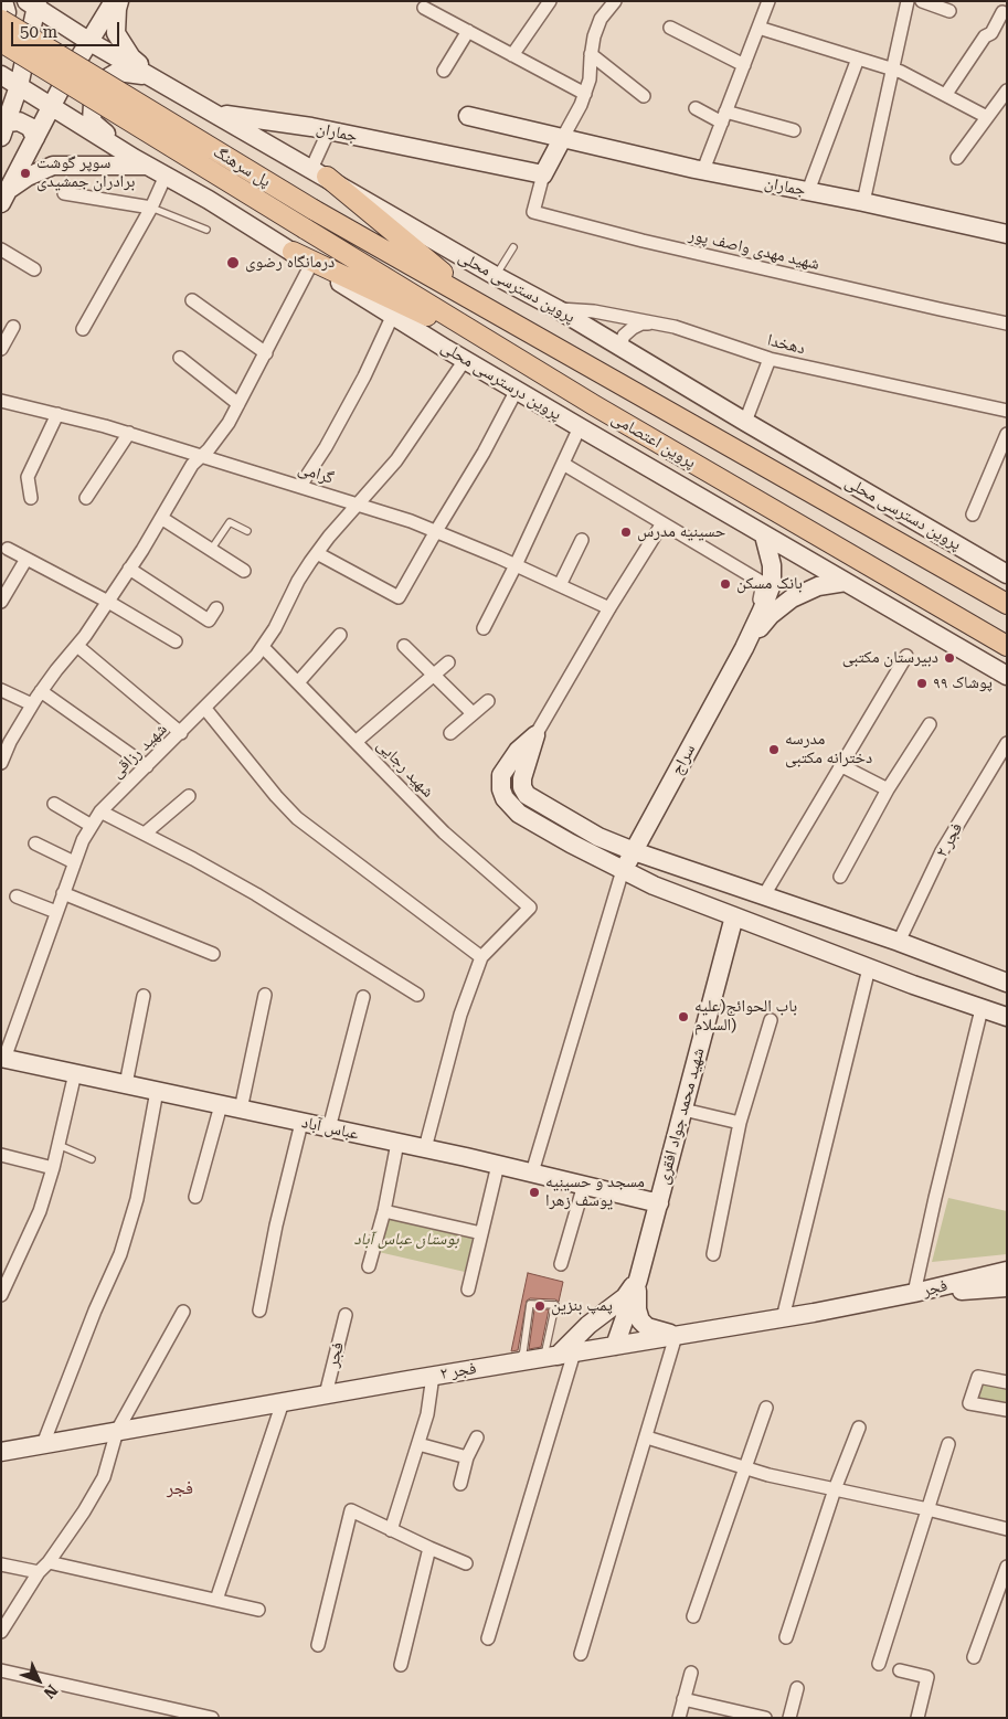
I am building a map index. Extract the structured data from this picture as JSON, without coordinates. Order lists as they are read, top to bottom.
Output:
{
  "streets": {
    "main road": ["پل سرهنگ", "پروین اعتصامی"],
    "street": [
      "جماران",
      "شهید مهدی واصف پور",
      "پروین دسترسی محلی",
      "دهخدا",
      "پروین درسترسی محلی",
      "گرامی",
      "شهید رزاقی",
      "سراج",
      "شهید رجایی",
      "فجر ۲",
      "شهید محمد جواد افقری",
      "عباس آباد",
      "فجر"
    ]
  },
  "crossings": [
    ["جماران", "شهید مهدی واصف پور"],
    ["جماران", "پروین دسترسی محلی"],
    ["پل سرهنگ", "پروین اعتصامی"],
    ["پروین دسترسی محلی", "دهخدا"],
    ["پروین درسترسی محلی", "شهید رزاقی"],
    ["پروین درسترسی محلی", "سراج"],
    ["گرامی", "شهید رزاقی"],
    ["شهید رزاقی", "شهید رجایی"],
    ["شهید رزاقی", "عباس آباد"],
    ["فجر ۲", "شهید محمد جواد افقری"],
    ["فجر ۲", "فجر"],
    ["شهید محمد جواد افقری", "عباس آباد"]
  ],
  "districts": ["فجر"],
  "parks": ["بوستان عباس آباد"],
  "places": [
    "سوپر گوشت برادران جمشیدی",
    "درمانگاه رضوی",
    "حسینیه مدرس",
    "بانک مسکن",
    "دبیرستان مکتبی",
    "پوشاک ۹۹",
    "مدرسه دخترانه مکتبی",
    "باب الحوائج(علیه السلام)",
    "مسجد و حسینیه یوسف زهرا",
    "پمپ بنزین"
  ],
  "scale_bar": "50 m",
  "north": "bottom right"
}
